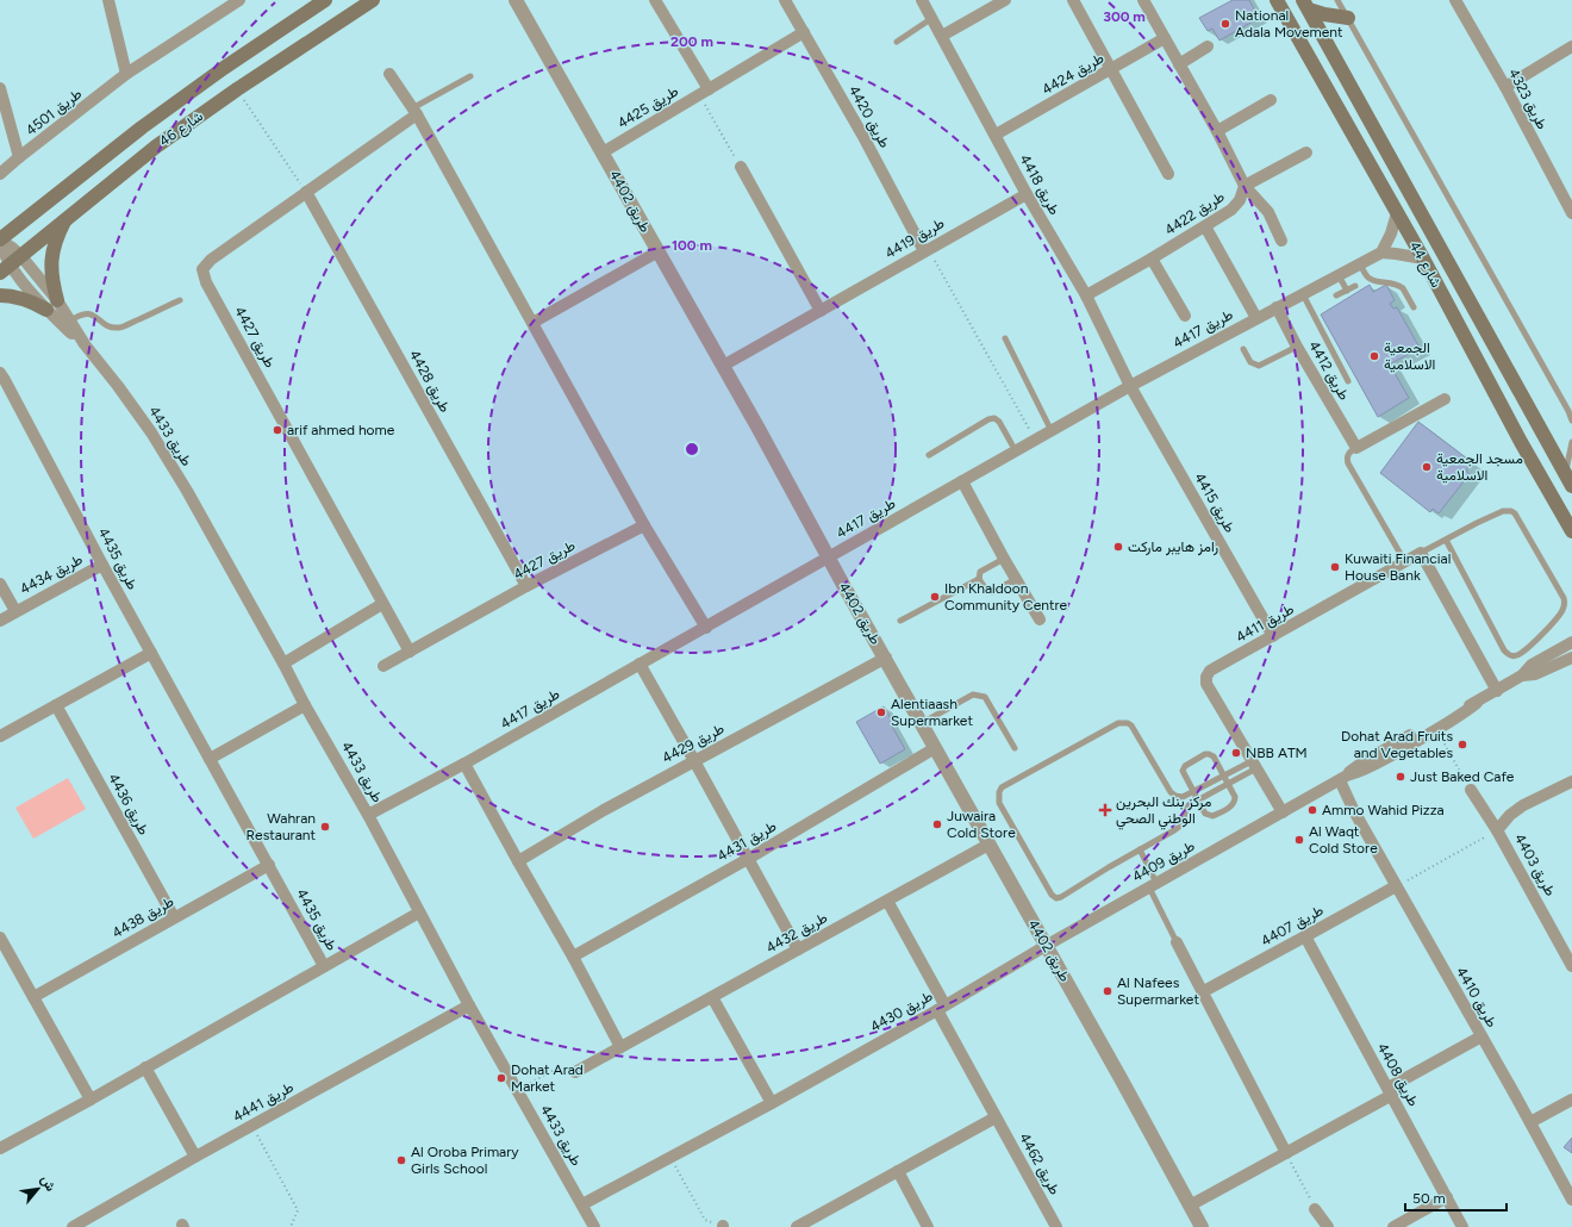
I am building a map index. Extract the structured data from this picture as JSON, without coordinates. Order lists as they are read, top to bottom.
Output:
{
  "streets": {
    "main road": ["شارع 46", "شارع 44"],
    "street": [
      "طريق 4424",
      "طريق 4323",
      "طريق 4425",
      "طريق 4501",
      "طريق 4420",
      "طريق 4418",
      "طريق 4402",
      "طريق 4422",
      "طريق 4419",
      "طريق 4417",
      "طريق 4427",
      "طريق 4412",
      "طريق 4428",
      "طريق 4433",
      "طريق 4415",
      "طريق 4435",
      "طريق 4434",
      "طريق 4411",
      "طريق 4429",
      "طريق 4436",
      "طريق 4431",
      "طريق 4409",
      "طريق 4403",
      "طريق 4438",
      "طريق 4407",
      "طريق 4432",
      "طريق 4410",
      "طريق 4430",
      "طريق 4408",
      "طريق 4441",
      "طريق 4462"
    ]
  },
  "crossings": [
    ["طريق 4424", "طريق 4418"],
    ["طريق 4425", "طريق 4420"],
    ["طريق 4425", "طريق 4402"],
    ["طريق 4420", "طريق 4419"],
    ["شارع 46", "طريق 4433"],
    ["طريق 4418", "طريق 4422"],
    ["طريق 4418", "طريق 4419"],
    ["طريق 4418", "طريق 4417"],
    ["طريق 4418", "طريق 4415"],
    ["طريق 4402", "طريق 4419"],
    ["طريق 4402", "طريق 4417"],
    ["طريق 4402", "طريق 4429"],
    ["طريق 4402", "طريق 4431"],
    ["طريق 4402", "طريق 4409"],
    ["طريق 4402", "طريق 4432"],
    ["طريق 4402", "طريق 4430"],
    ["طريق 4417", "طريق 4412"],
    ["طريق 4417", "طريق 4433"],
    ["طريق 4417", "طريق 4415"],
    ["طريق 4427", "طريق 4428"],
    ["طريق 4433", "طريق 4430"],
    ["طريق 4433", "طريق 4441"],
    ["طريق 4415", "طريق 4411"],
    ["طريق 4435", "طريق 4434"],
    ["طريق 4435", "طريق 4438"],
    ["طريق 4411", "طريق 4409"],
    ["طريق 4436", "طريق 4438"],
    ["طريق 4409", "طريق 4410"],
    ["طريق 4409", "طريق 4430"],
    ["طريق 4407", "طريق 4410"],
    ["طريق 4407", "طريق 4408"],
    ["طريق 4432", "طريق 4462"],
    ["طريق 4430", "طريق 4462"]
  ],
  "places": {
    "other": [
      "National Adala Movement",
      "الجمعية الاسلامية",
      "arif ahmed home",
      "مسجد الجمعية الاسلامية",
      "رامز هايبر ماركت",
      "Kuwaiti Financial House Bank",
      "Ibn Khaldoon Community Centre",
      "Alentiaash Supermarket",
      "Dohat Arad Fruits and Vegetables",
      "NBB ATM",
      "Just Baked Cafe",
      "Ammo Wahid Pizza",
      "Juwaira Cold Store",
      "Wahran Restaurant",
      "Al Waqt Cold Store",
      "Al Nafees Supermarket",
      "Dohat Arad Market",
      "Al Oroba Primary Girls School"
    ],
    "health": ["مركز بنك البحرين الوطني الصحي"]
  },
  "scale_bar": "50 m",
  "north": "top right",
  "rings": ["300 m", "200 m", "100 m"]
}
